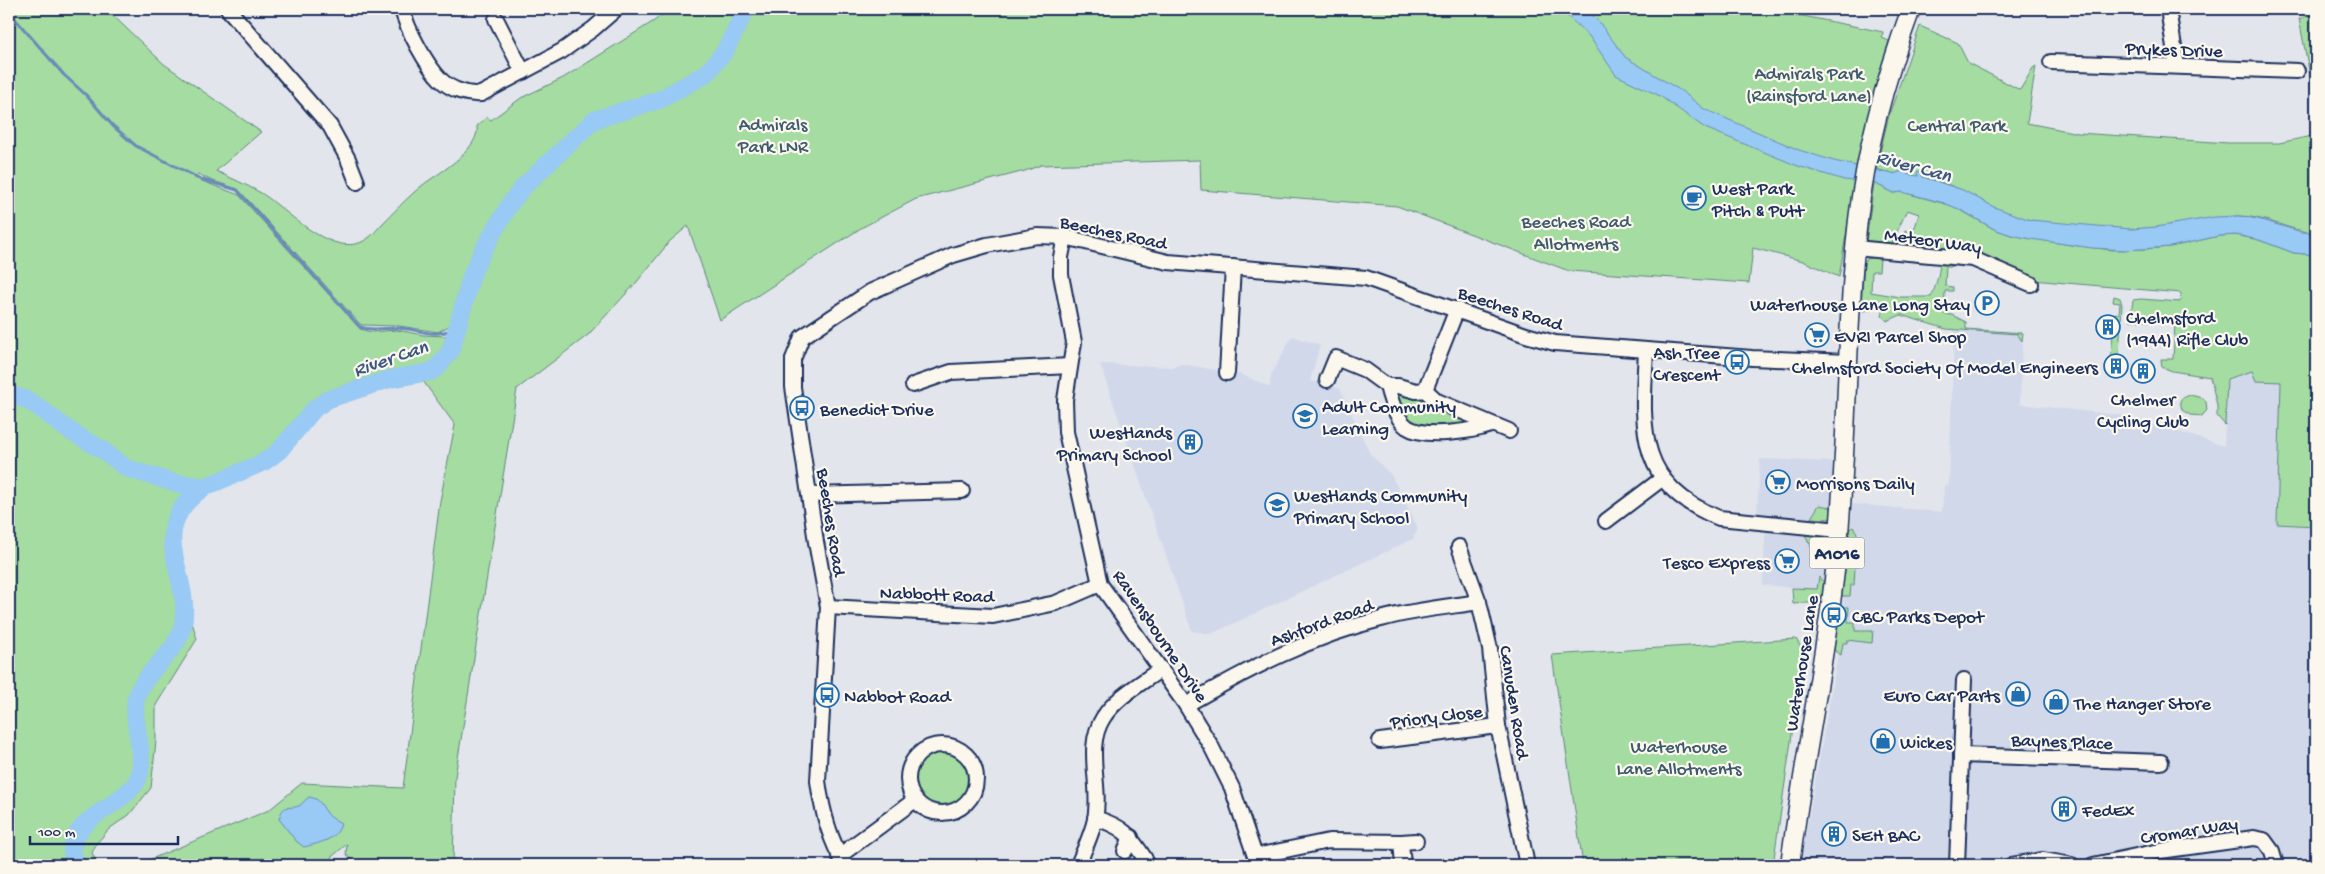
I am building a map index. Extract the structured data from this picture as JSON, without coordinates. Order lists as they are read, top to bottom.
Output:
{
  "streets": {
    "main road": ["A1016", "Waterhouse Lane"],
    "street": [
      "Prykes Drive",
      "Beeches Road",
      "Meteor Way",
      "Nabbott Road",
      "Ashford Road",
      "Ravensbourne Drive",
      "Canuden Road",
      "Priory Close",
      "Baynes Place",
      "Cromar Way"
    ]
  },
  "crossings": [
    ["Beeches Road", "Nabbott Road"],
    ["Beeches Road", "Ravensbourne Drive"],
    ["Beeches Road", "Waterhouse Lane"],
    ["Meteor Way", "Waterhouse Lane"],
    ["Nabbott Road", "Ravensbourne Drive"],
    ["Ashford Road", "Ravensbourne Drive"],
    ["Ashford Road", "Canuden Road"],
    ["Canuden Road", "Priory Close"]
  ],
  "water": ["River Can"],
  "parks": [
    "Admirals Park (Rainsford Lane)",
    "Admirals Park LNR",
    "Central Park",
    "Beeches Road Allotments",
    "Waterhouse Lane Allotments"
  ],
  "places": {
    "cafe": ["West Park Pitch & Putt"],
    "parking": ["Waterhouse Lane Long Stay"],
    "building": [
      "Chelmsford (1944) Rifle Club",
      "Chelmsford Society Of Model Engineers",
      "Chelmer Cycling Club",
      "Westlands Primary School",
      "FedEx",
      "SEH BAC"
    ],
    "supermarket": ["EVRI Parcel Shop", "Morrisons Daily", "Tesco Express"],
    "bus stop": [
      "Ash Tree Crescent",
      "Benedict Drive",
      "CBC Parks Depot",
      "Nabbot Road"
    ],
    "school or university": ["Adult Community Learning", "Westlands Community Primary School"],
    "shop": ["Euro Car Parts", "The Hanger Store", "Wickes"]
  },
  "scale_bar": "100 m"
}
